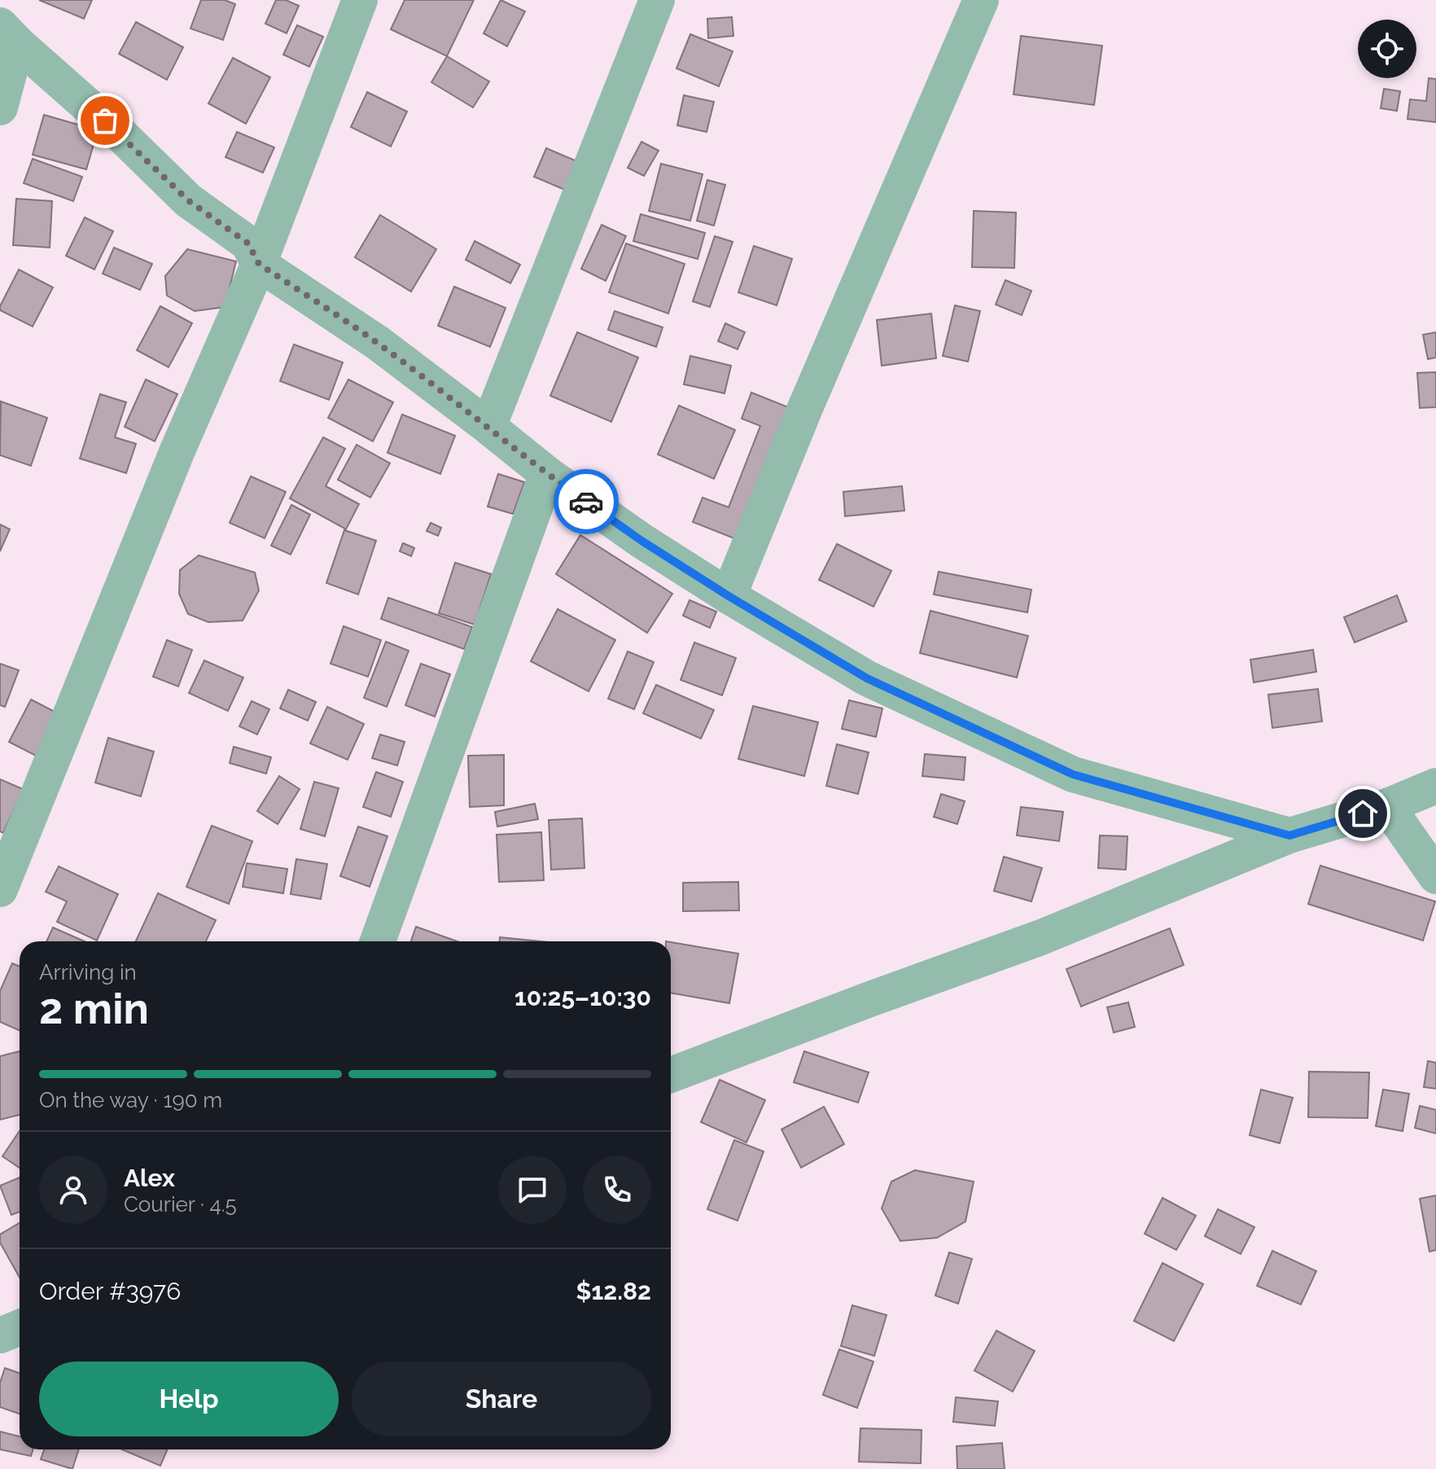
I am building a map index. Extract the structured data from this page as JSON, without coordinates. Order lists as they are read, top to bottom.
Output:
{
  "page": {
    "heading": ["2 min", "Arriving in", "10:25–10:30"],
    "panel": [
      "Alex",
      "Courier · 4.5",
      "Order #3976",
      "$12.82"
    ],
    "bar": "On the way · 190 m",
    "buttons": ["Help", "Share"]
  }
}
